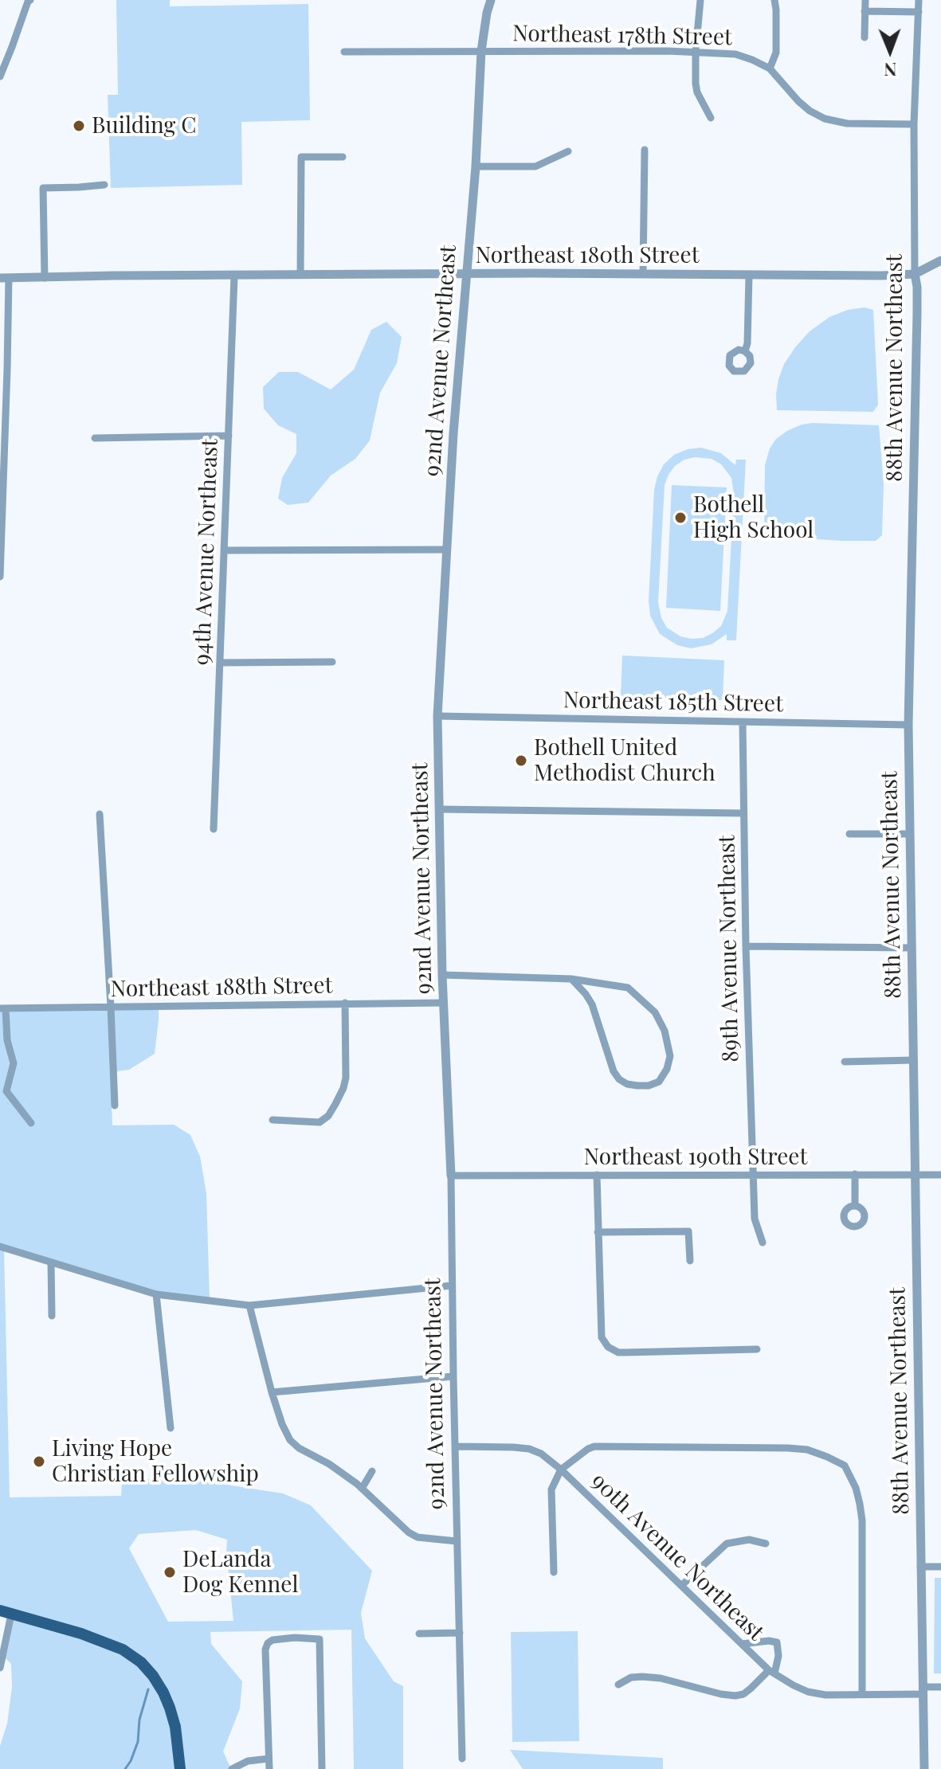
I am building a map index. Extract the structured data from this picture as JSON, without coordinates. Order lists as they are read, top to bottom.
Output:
{
  "streets": {
    "street": [
      "Northeast 178th Street",
      "Northeast 180th Street",
      "92nd Avenue Northeast",
      "88th Avenue Northeast",
      "94th Avenue Northeast",
      "Northeast 185th Street",
      "89th Avenue Northeast",
      "Northeast 188th Street",
      "Northeast 190th Street",
      "90th Avenue Northeast"
    ]
  },
  "crossings": [
    ["Northeast 178th Street", "92nd Avenue Northeast"],
    ["Northeast 178th Street", "88th Avenue Northeast"],
    ["Northeast 180th Street", "92nd Avenue Northeast"],
    ["Northeast 180th Street", "88th Avenue Northeast"],
    ["Northeast 180th Street", "94th Avenue Northeast"],
    ["92nd Avenue Northeast", "Northeast 185th Street"],
    ["92nd Avenue Northeast", "Northeast 188th Street"],
    ["92nd Avenue Northeast", "Northeast 190th Street"],
    ["92nd Avenue Northeast", "90th Avenue Northeast"],
    ["88th Avenue Northeast", "Northeast 185th Street"],
    ["88th Avenue Northeast", "Northeast 190th Street"],
    ["88th Avenue Northeast", "90th Avenue Northeast"],
    ["Northeast 185th Street", "89th Avenue Northeast"],
    ["89th Avenue Northeast", "Northeast 190th Street"]
  ],
  "places": [
    "Building C",
    "Bothell High School",
    "Bothell United Methodist Church",
    "Living Hope Christian Fellowship",
    "DeLanda Dog Kennel"
  ],
  "north": "bottom"
}
